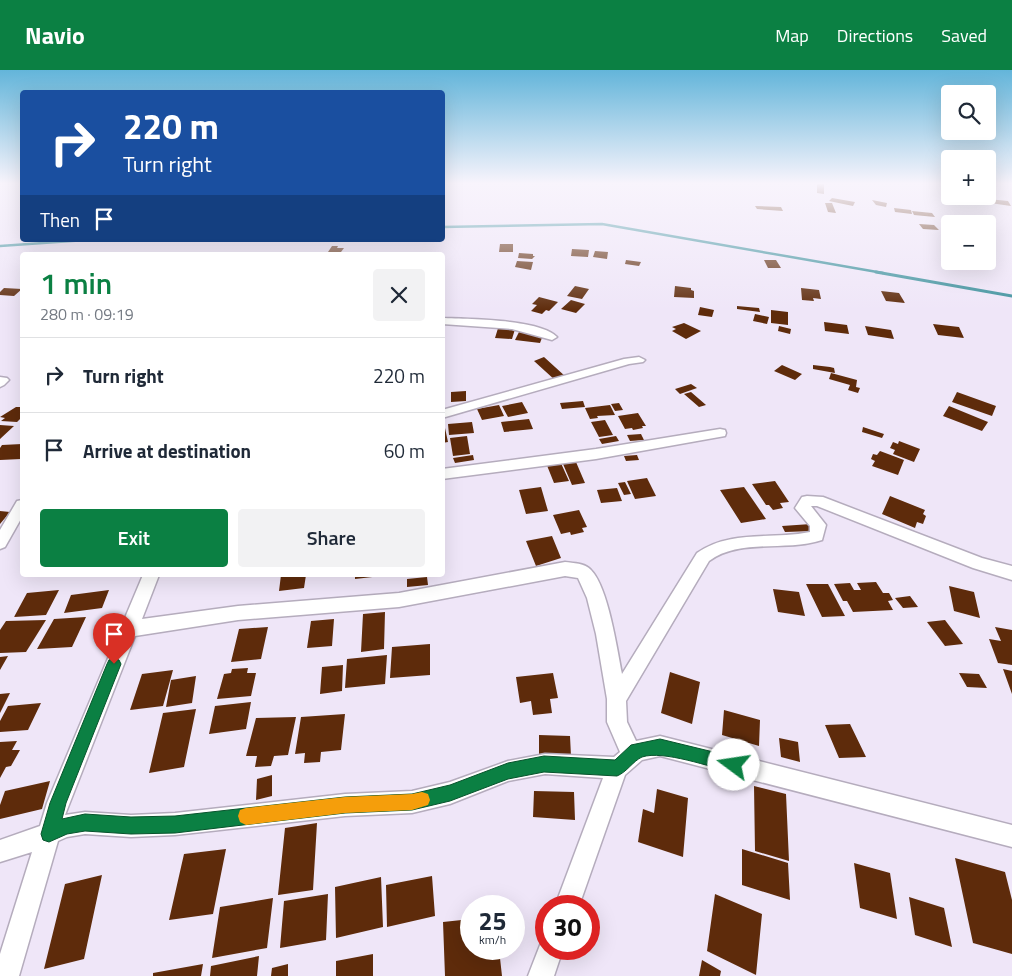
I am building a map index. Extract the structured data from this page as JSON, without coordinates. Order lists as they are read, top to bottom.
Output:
{
  "page": {
    "header": "Navio",
    "nav": ["Map", "Directions", "Saved"],
    "map_buttons": ["+", "−"],
    "turn": ["220 m", "Turn right"],
    "then": "Then",
    "heading": ["1 min", "280 m · 09:19"],
    "list": [
      {
        "name": "Turn right",
        "value": "220 m"
      },
      {
        "name": "Arrive at destination",
        "value": "60 m"
      }
    ],
    "buttons": ["Exit", "Share"],
    "speed": "25 km/h",
    "limit": "30"
  }
}
